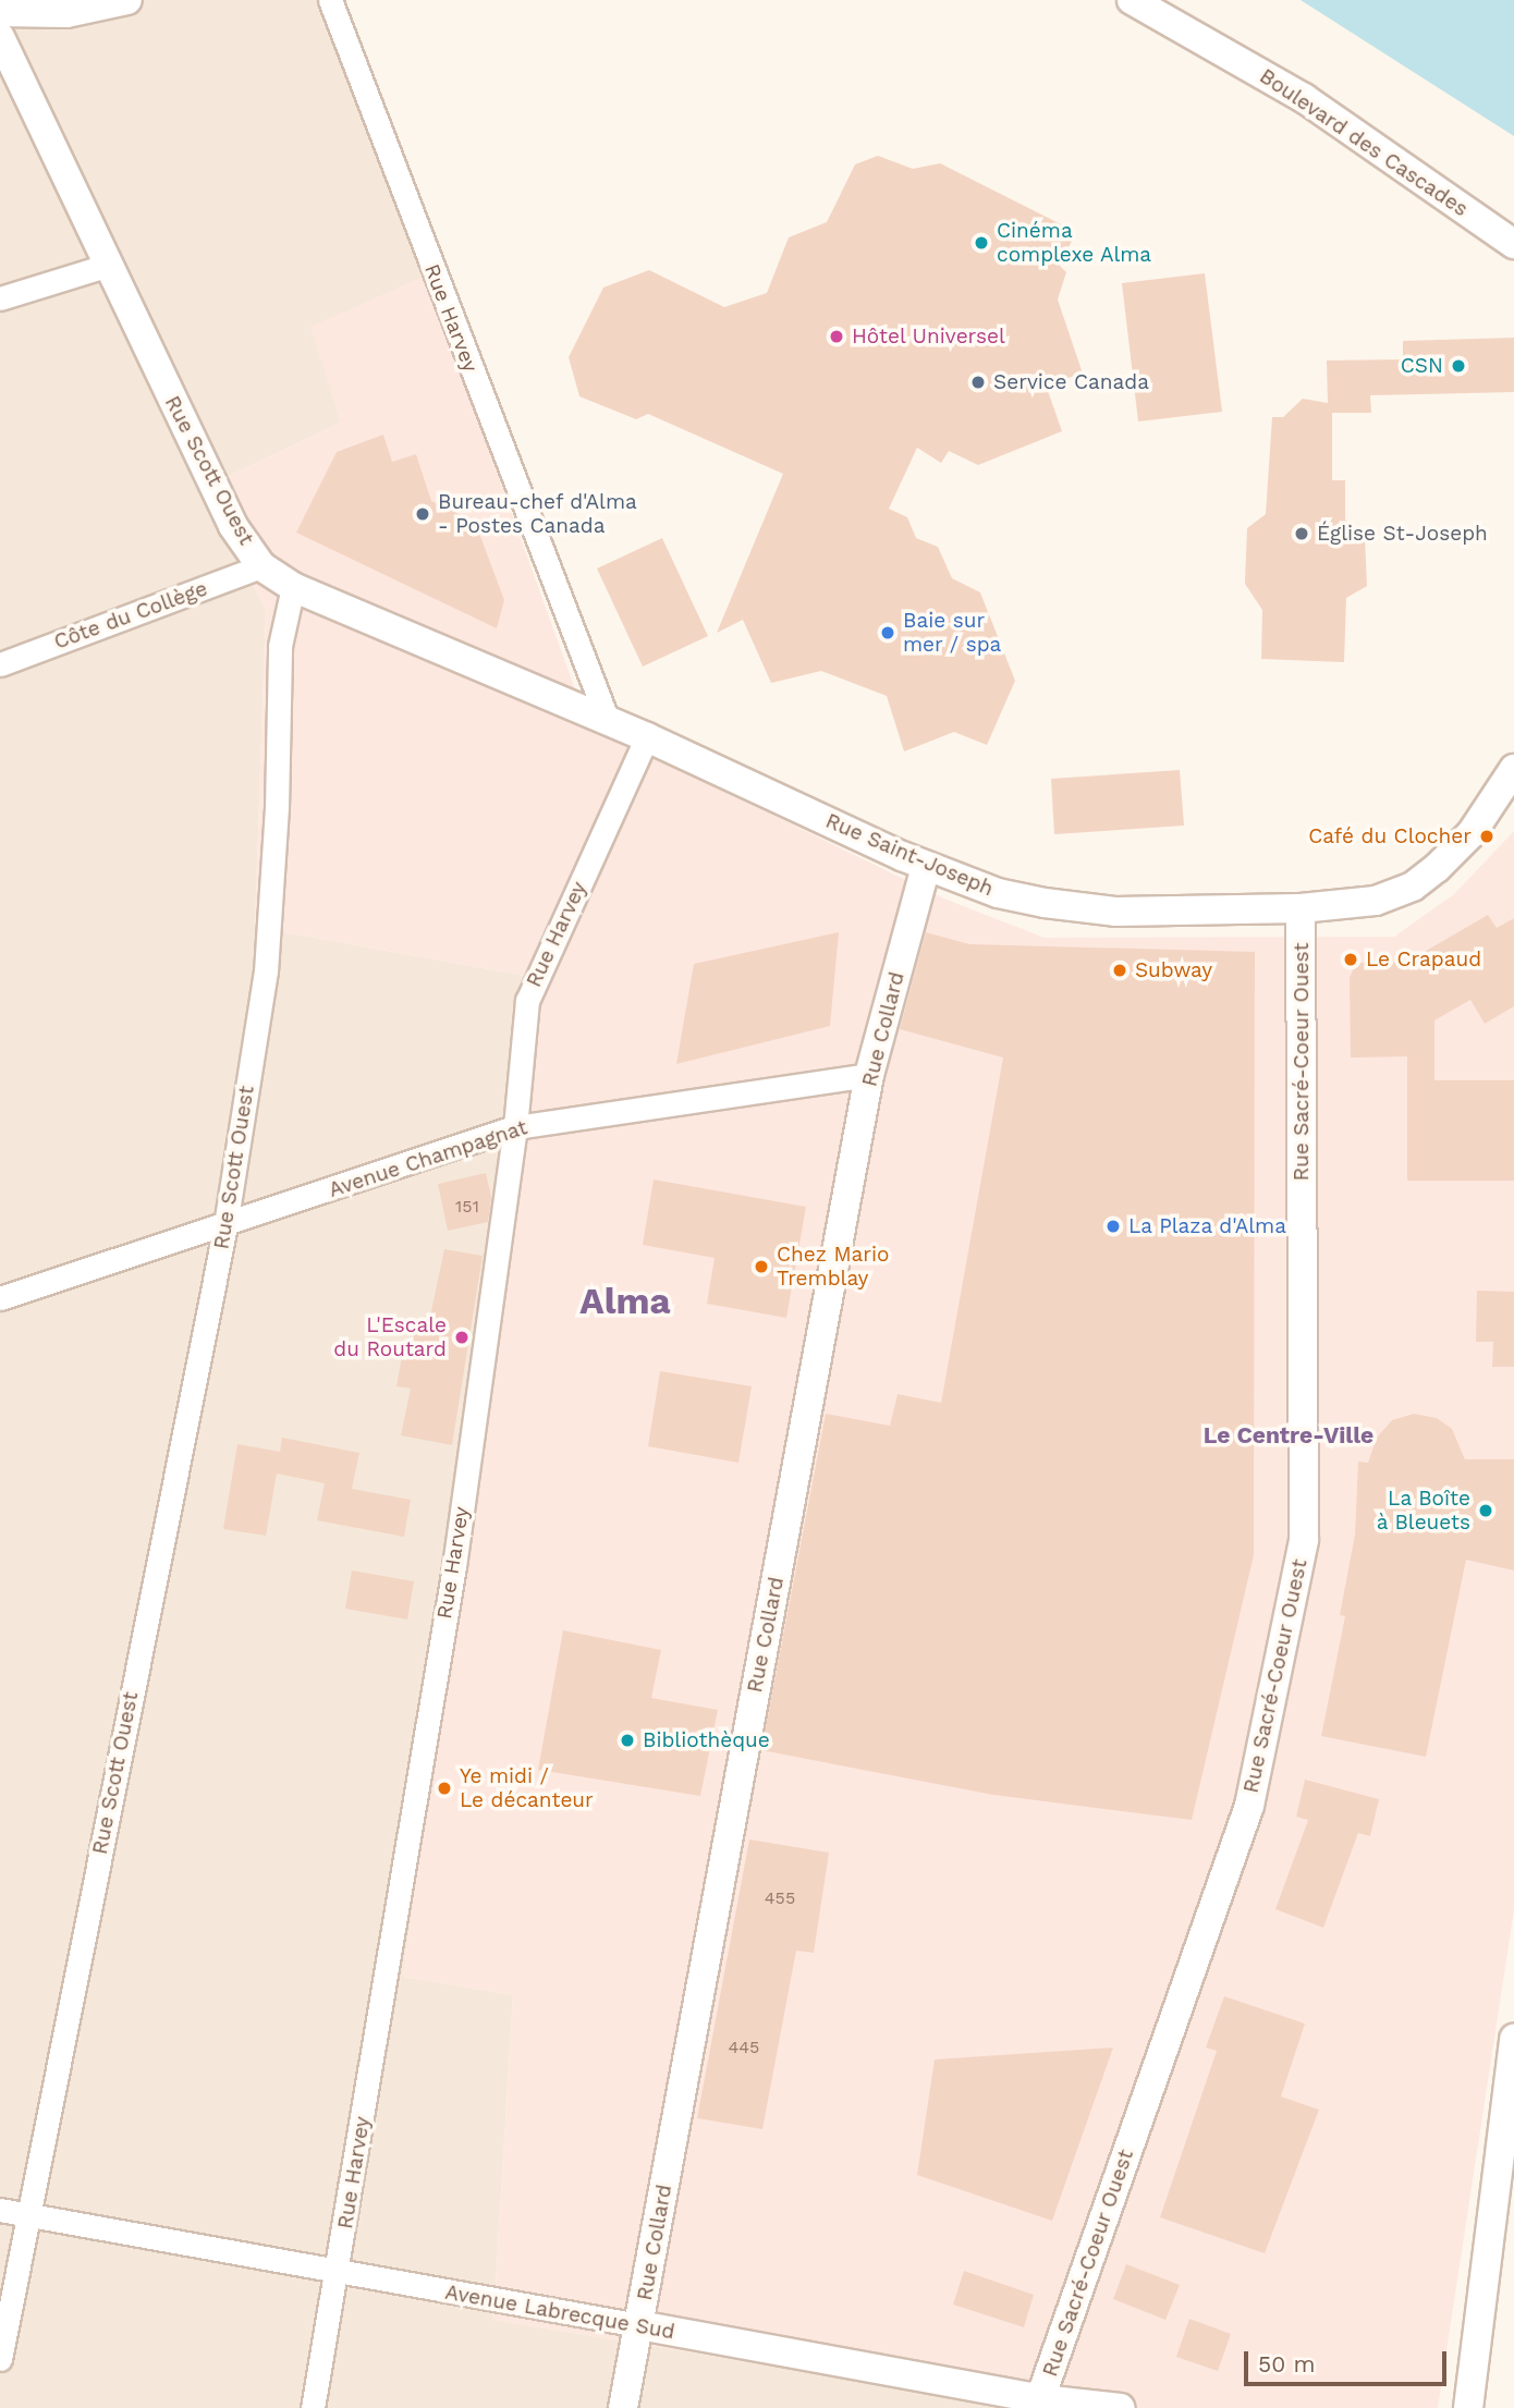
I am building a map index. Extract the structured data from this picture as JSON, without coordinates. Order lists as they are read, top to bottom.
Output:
{
  "streets": {
    "street": [
      "Boulevard des Cascades",
      "Rue Harvey",
      "Rue Scott Ouest",
      "Côte du Collège",
      "Rue Saint-Joseph",
      "Rue Collard",
      "Rue Sacré-Coeur Ouest",
      "Avenue Champagnat",
      "Avenue Labrecque Sud"
    ]
  },
  "crossings": [
    ["Rue Harvey", "Rue Saint-Joseph"],
    ["Rue Harvey", "Avenue Champagnat"],
    ["Rue Harvey", "Avenue Labrecque Sud"],
    ["Rue Scott Ouest", "Côte du Collège"],
    ["Rue Scott Ouest", "Rue Saint-Joseph"],
    ["Rue Scott Ouest", "Avenue Champagnat"],
    ["Rue Scott Ouest", "Avenue Labrecque Sud"],
    ["Rue Saint-Joseph", "Rue Collard"],
    ["Rue Saint-Joseph", "Rue Sacré-Coeur Ouest"],
    ["Rue Collard", "Avenue Champagnat"],
    ["Rue Collard", "Avenue Labrecque Sud"],
    ["Rue Sacré-Coeur Ouest", "Avenue Labrecque Sud"]
  ],
  "districts": ["Alma", "Le Centre-Ville"],
  "places": [
    "Cinéma complexe Alma",
    "Hôtel Universel",
    "CSN",
    "Service Canada",
    "Bureau-chef d'Alma - Postes Canada",
    "Église St-Joseph",
    "Baie sur mer / spa",
    "Café du Clocher",
    "Le Crapaud",
    "Subway",
    "La Plaza d'Alma",
    "Chez Mario Tremblay",
    "L'Escale du Routard",
    "La Boîte à Bleuets",
    "Bibliothèque",
    "Ye midi / Le décanteur"
  ],
  "house_numbers": ["151", "455", "445"],
  "scale_bar": "50 m"
}
